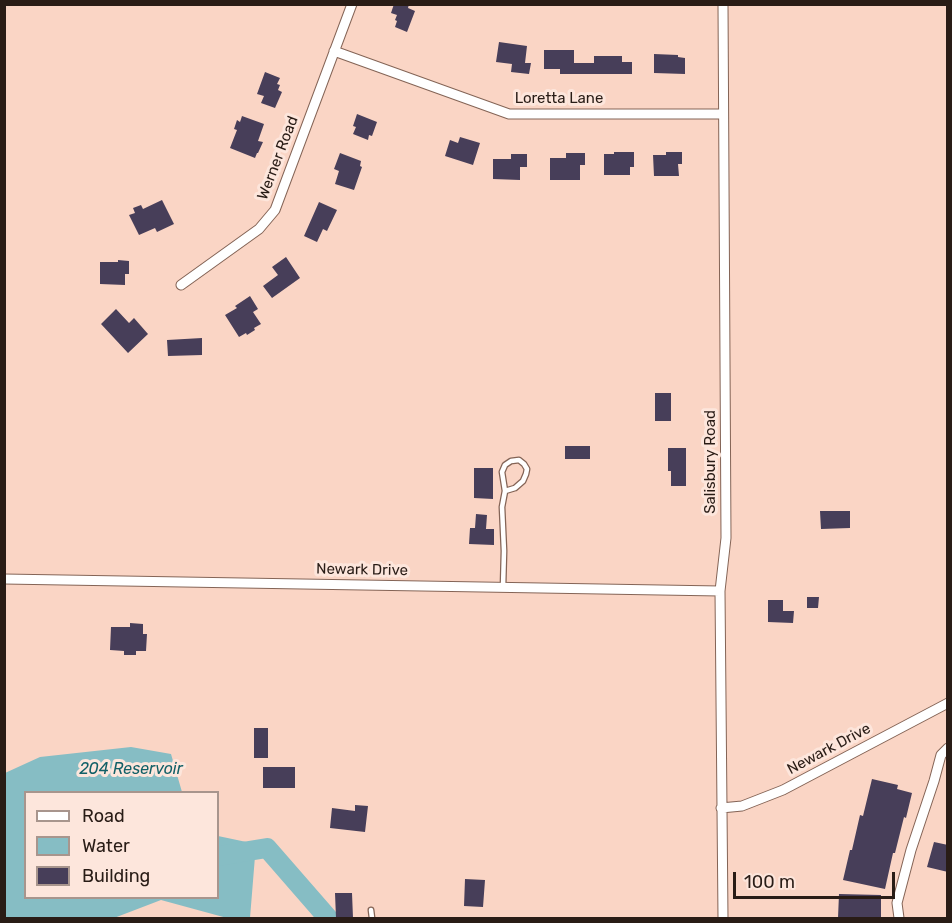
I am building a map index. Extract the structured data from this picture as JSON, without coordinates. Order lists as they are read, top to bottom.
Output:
{
  "streets": {
    "street": [
      "Loretta Lane",
      "Werner Road",
      "Salisbury Road",
      "Newark Drive"
    ]
  },
  "crossings": [
    ["Loretta Lane", "Werner Road"],
    ["Loretta Lane", "Salisbury Road"],
    ["Salisbury Road", "Newark Drive"]
  ],
  "water": ["204 Reservoir"],
  "legend": ["Road", "Water", "Building"],
  "scale_bar": "100 m"
}
